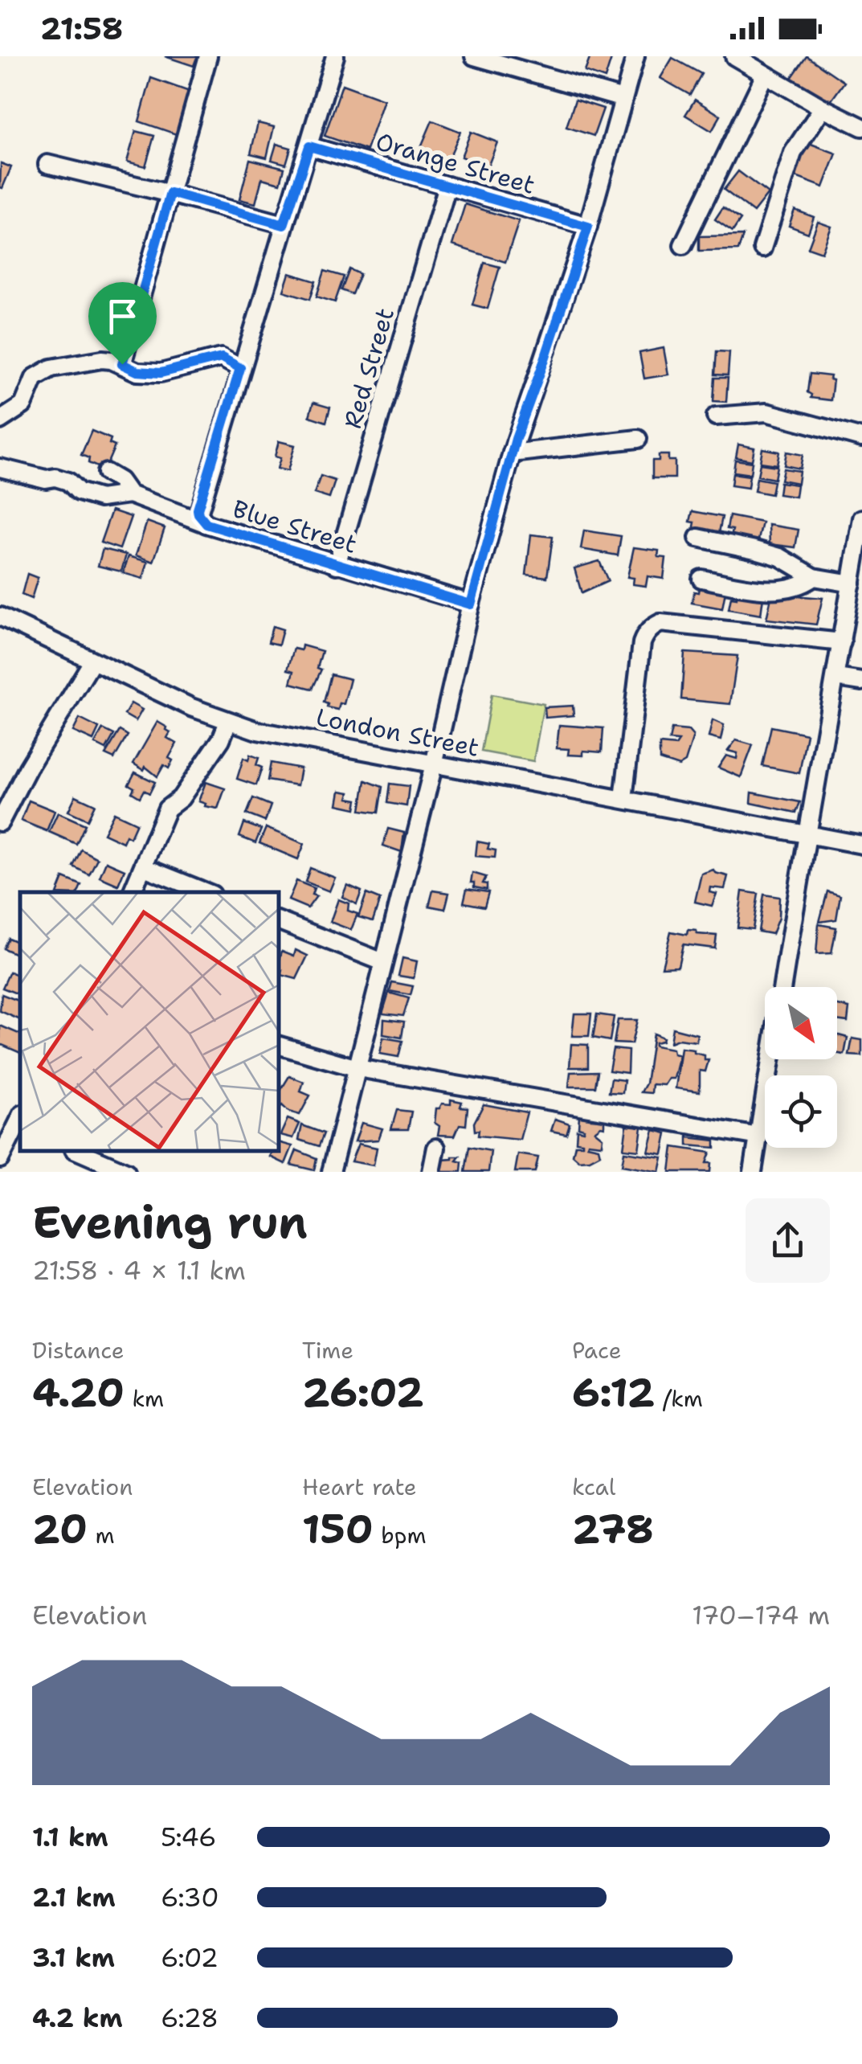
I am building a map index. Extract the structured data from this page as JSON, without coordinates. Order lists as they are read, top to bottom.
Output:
{
  "streets": {
    "street": [
      "Orange Street",
      "Red Street",
      "Blue Street",
      "London Street"
    ]
  },
  "crossings": [
    ["Orange Street", "Red Street"],
    ["Orange Street", "Blue Street"],
    ["Red Street", "Blue Street"]
  ],
  "north": "bottom right",
  "page": {
    "status": "21:58",
    "heading": ["Evening run", "21:58 · 4 × 1.1 km"],
    "stats": [
      ["Distance", "4.20 km"],
      ["Time", "26:02"],
      ["Pace", "6:12 /km"],
      ["Elevation", "20 m"],
      ["Heart rate", "150 bpm"],
      ["kcal", "278"]
    ],
    "chart": ["Elevation", "170–174 m"],
    "list": [
      {
        "name": "1.1 km",
        "note": "5:46"
      },
      {
        "name": "2.1 km",
        "note": "6:30"
      },
      {
        "name": "3.1 km",
        "note": "6:02"
      },
      {
        "name": "4.2 km",
        "note": "6:28"
      }
    ]
  }
}
